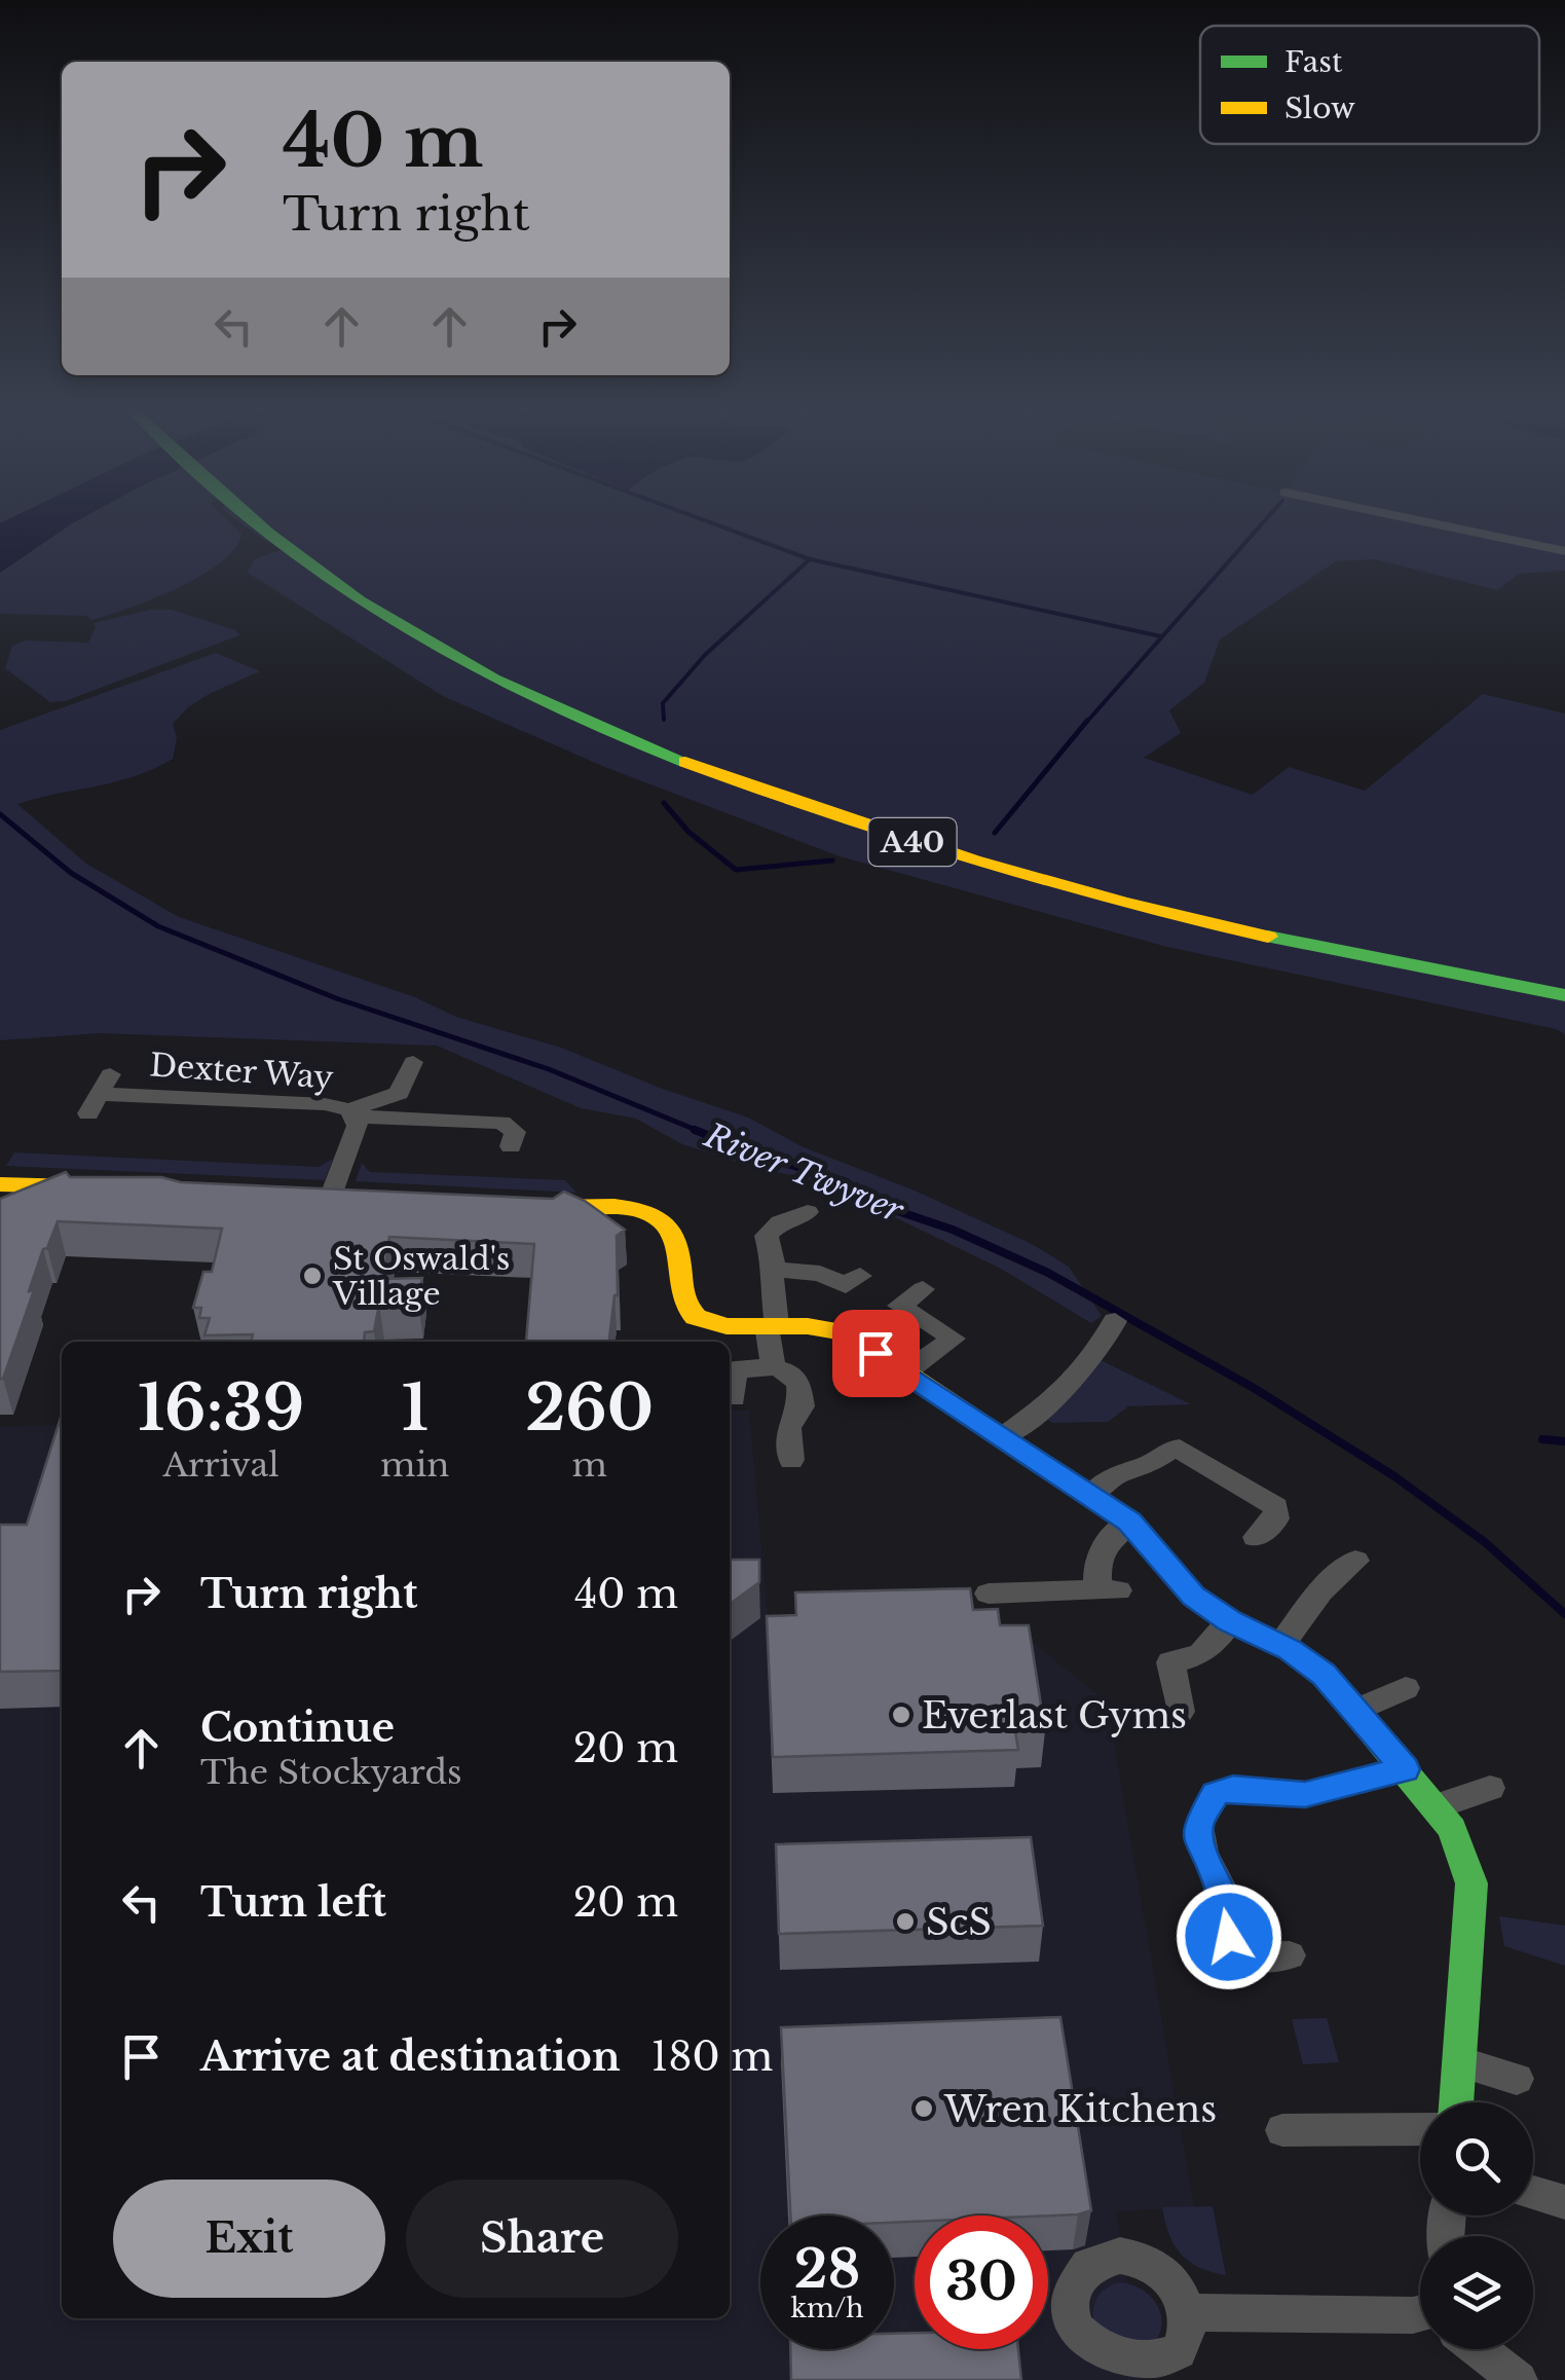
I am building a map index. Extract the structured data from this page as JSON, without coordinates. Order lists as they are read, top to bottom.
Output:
{
  "streets": {
    "main road": ["A40"],
    "street": ["Dexter Way"]
  },
  "water": ["River Twyver"],
  "places": [
    "St Oswald's Village",
    "Everlast Gyms",
    "ScS",
    "Wren Kitchens"
  ],
  "legend": ["Fast", "Slow"],
  "page": {
    "turn": ["40 m", "Turn right"],
    "eta": [
      "16:39",
      "Arrival",
      "1",
      "min",
      "260",
      "m"
    ],
    "list": [
      {
        "name": "Turn right",
        "value": "40 m"
      },
      {
        "name": "Continue",
        "note": "The Stockyards",
        "value": "20 m"
      },
      {
        "name": "Turn left",
        "value": "20 m"
      },
      {
        "name": "Arrive at destination",
        "value": "180 m"
      }
    ],
    "buttons": ["Exit", "Share"],
    "speed": "28 km/h",
    "limit": "30"
  }
}
